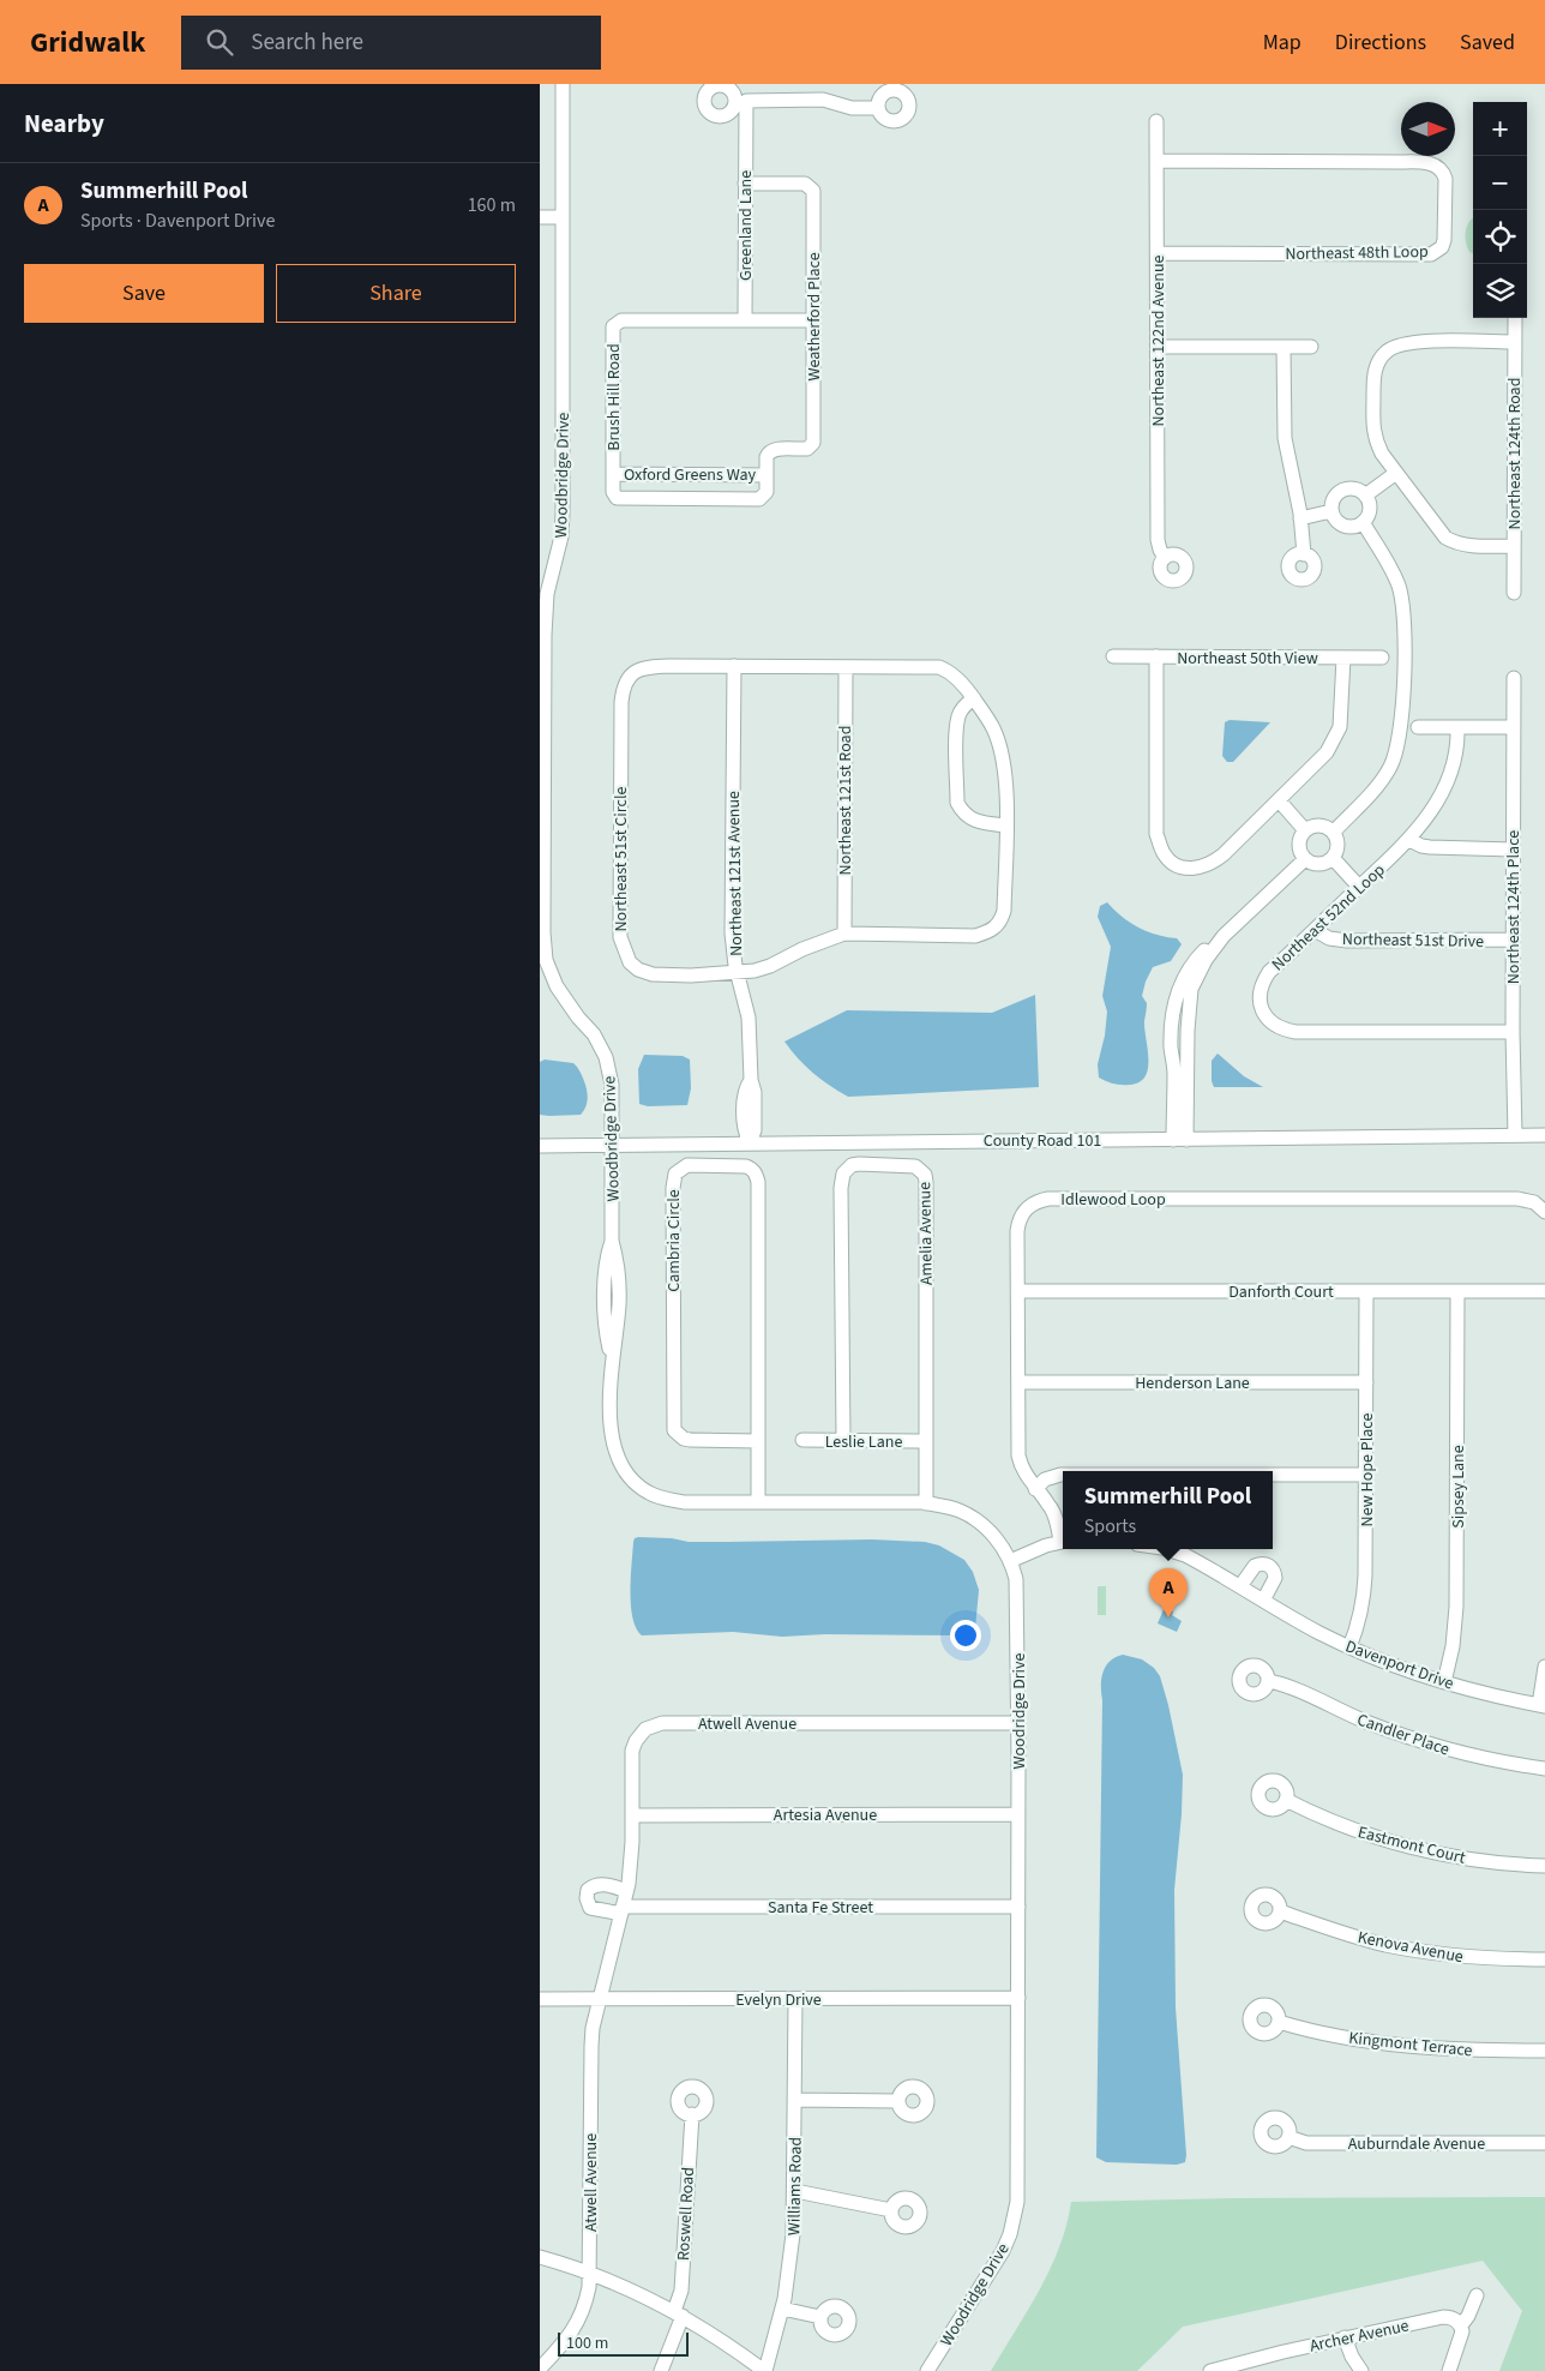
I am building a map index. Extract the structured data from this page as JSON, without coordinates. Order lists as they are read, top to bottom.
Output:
{
  "streets": {
    "street": [
      "Greenland Lane",
      "Northeast 48th Loop",
      "Weatherford Place",
      "Northeast 122nd Avenue",
      "Brush Hill Road",
      "Northeast 124th Road",
      "Oxford Greens Way",
      "Woodbridge Drive",
      "Northeast 50th View",
      "Northeast 121st Road",
      "Northeast 51st Circle",
      "Northeast 121st Avenue",
      "Northeast 124th Place",
      "Northeast 52nd Loop",
      "Northeast 51st Drive",
      "County Road 101",
      "Idlewood Loop",
      "Amelia Avenue",
      "Cambria Circle",
      "Danforth Court",
      "Henderson Lane",
      "Leslie Lane",
      "New Hope Place",
      "Sipsey Lane",
      "Davenport Drive",
      "Woodridge Drive",
      "Atwell Avenue",
      "Candler Place",
      "Artesia Avenue",
      "Eastmont Court",
      "Santa Fe Street",
      "Kenova Avenue",
      "Evelyn Drive",
      "Kingmont Terrace",
      "Auburndale Avenue",
      "Williams Road",
      "Roswell Road",
      "Archer Avenue"
    ]
  },
  "crossings": [
    ["Greenland Lane", "Weatherford Place"],
    ["Greenland Lane", "Brush Hill Road"],
    ["Northeast 48th Loop", "Northeast 122nd Avenue"],
    ["Weatherford Place", "Brush Hill Road"],
    ["Weatherford Place", "Oxford Greens Way"],
    ["Brush Hill Road", "Oxford Greens Way"],
    ["Woodbridge Drive", "County Road 101"],
    ["Woodbridge Drive", "Woodridge Drive"],
    ["Northeast 121st Road", "Northeast 51st Circle"],
    ["Northeast 51st Circle", "Northeast 121st Avenue"],
    ["Northeast 121st Avenue", "County Road 101"],
    ["Northeast 124th Place", "Northeast 52nd Loop"],
    ["Northeast 124th Place", "Northeast 51st Drive"],
    ["Northeast 124th Place", "County Road 101"],
    ["Northeast 52nd Loop", "Northeast 51st Drive"],
    ["Idlewood Loop", "Danforth Court"],
    ["Idlewood Loop", "Henderson Lane"],
    ["Amelia Avenue", "Leslie Lane"],
    ["Amelia Avenue", "Woodridge Drive"],
    ["Cambria Circle", "Woodridge Drive"],
    ["Danforth Court", "New Hope Place"],
    ["Danforth Court", "Sipsey Lane"],
    ["Henderson Lane", "New Hope Place"],
    ["New Hope Place", "Davenport Drive"],
    ["Sipsey Lane", "Davenport Drive"],
    ["Woodridge Drive", "Atwell Avenue"],
    ["Woodridge Drive", "Artesia Avenue"],
    ["Woodridge Drive", "Santa Fe Street"],
    ["Woodridge Drive", "Evelyn Drive"],
    ["Atwell Avenue", "Artesia Avenue"],
    ["Atwell Avenue", "Santa Fe Street"],
    ["Atwell Avenue", "Evelyn Drive"],
    ["Evelyn Drive", "Williams Road"]
  ],
  "scale_bar": "100 m",
  "north": "right",
  "page": {
    "header": "Gridwalk",
    "search": "Search here",
    "nav": ["Map", "Directions", "Saved"],
    "heading": "Nearby",
    "map_buttons": ["+", "−"],
    "list": [
      {
        "mark": "A",
        "name": "Summerhill Pool",
        "note": "Sports · Davenport Drive",
        "value": "160 m"
      }
    ],
    "buttons": ["Save", "Share"],
    "popup": ["Summerhill Pool", "Sports"],
    "pins": "A",
    "scale": "100 m"
  }
}
